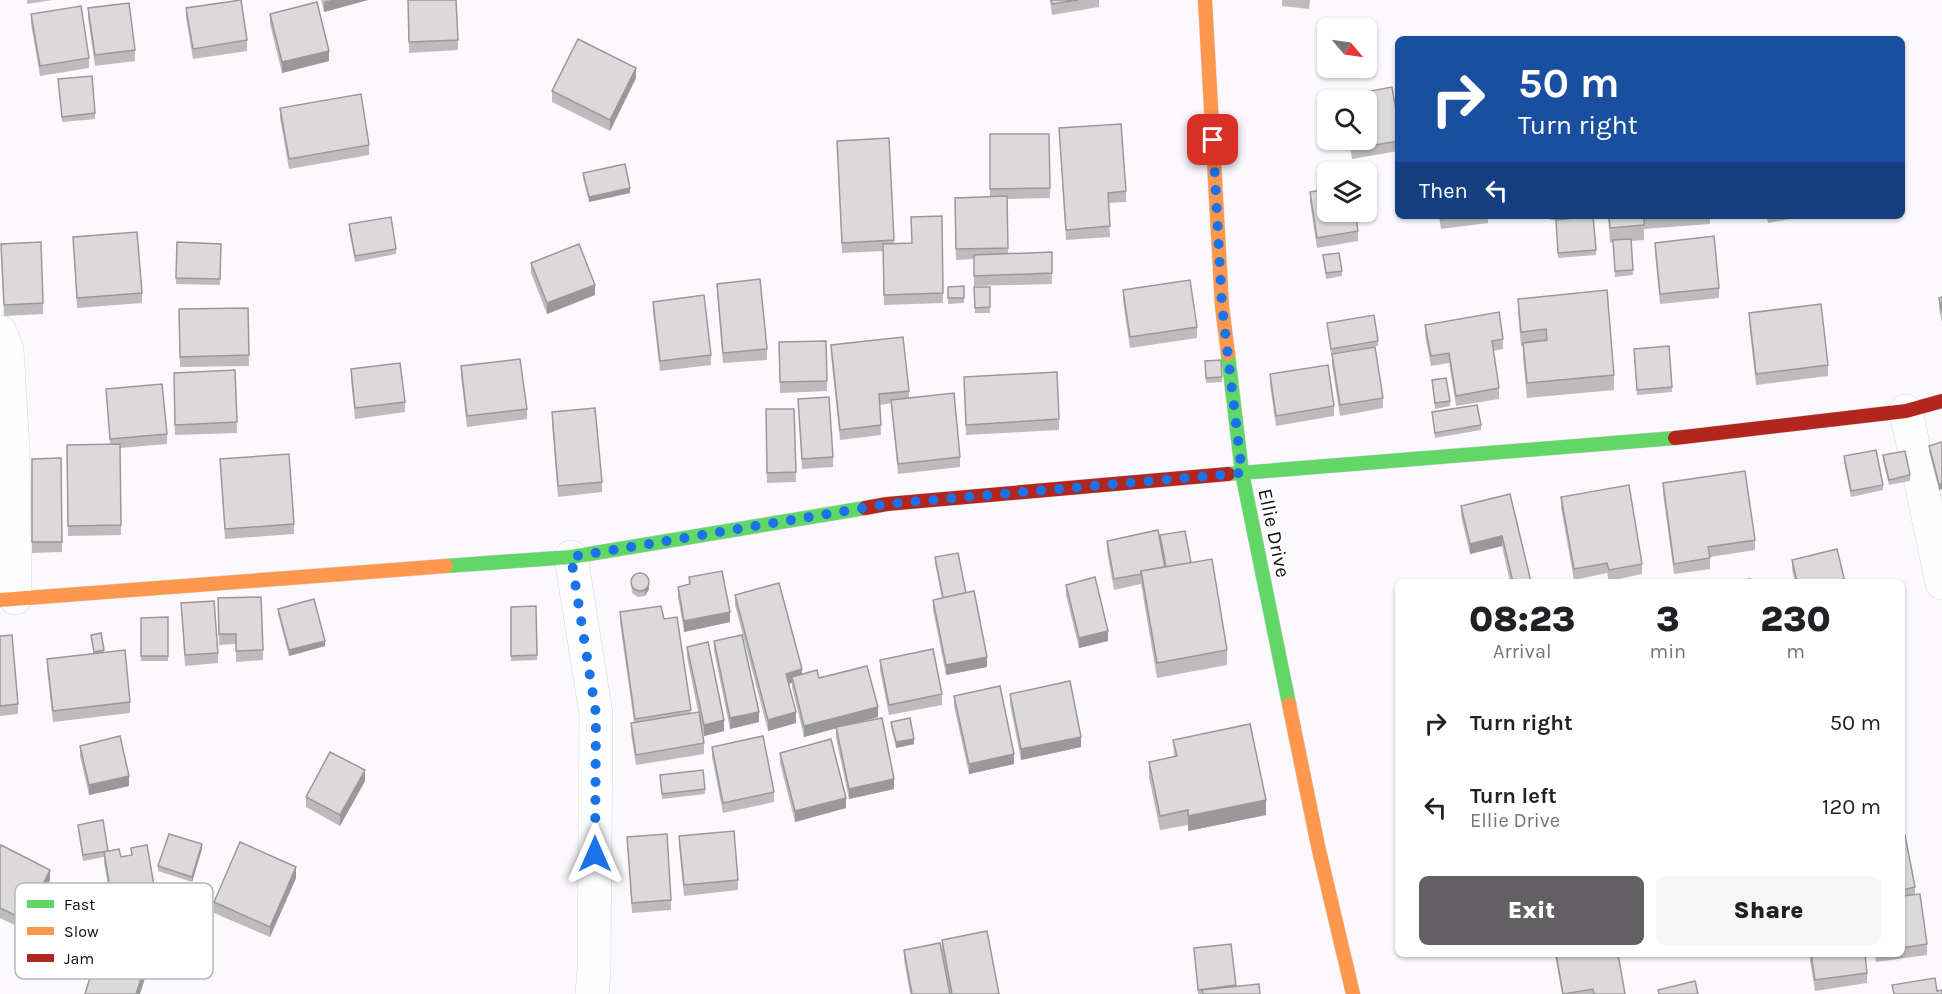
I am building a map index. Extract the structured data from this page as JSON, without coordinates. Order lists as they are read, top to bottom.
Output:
{
  "streets": {
    "main road": ["Ellie Drive"]
  },
  "legend": ["Fast", "Slow", "Jam"],
  "north": "bottom right",
  "page": {
    "turn": ["50 m", "Turn right"],
    "then": "Then",
    "eta": [
      "08:23",
      "Arrival",
      "3",
      "min",
      "230",
      "m"
    ],
    "list": [
      {
        "name": "Turn right",
        "value": "50 m"
      },
      {
        "name": "Turn left",
        "note": "Ellie Drive",
        "value": "120 m"
      }
    ],
    "buttons": ["Exit", "Share"]
  }
}
